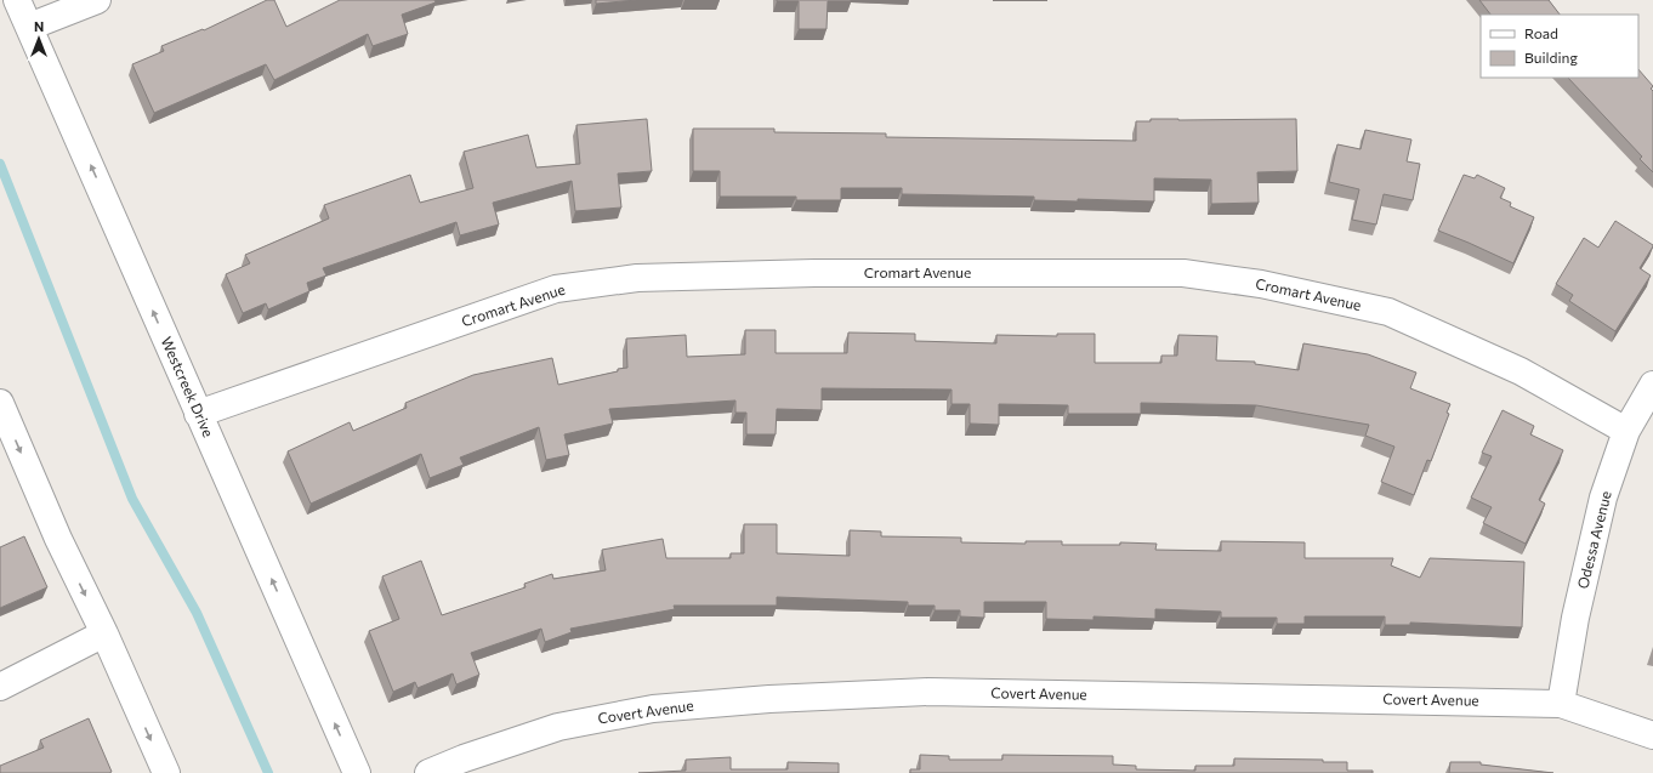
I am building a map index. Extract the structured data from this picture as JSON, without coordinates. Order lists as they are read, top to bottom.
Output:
{
  "streets": {
    "street": [
      "Cromart Avenue",
      "Westcreek Drive",
      "Odessa Avenue",
      "Covert Avenue"
    ]
  },
  "crossings": [
    ["Cromart Avenue", "Westcreek Drive"],
    ["Cromart Avenue", "Odessa Avenue"],
    ["Odessa Avenue", "Covert Avenue"]
  ],
  "legend": ["Road", "Building"],
  "north": "top"
}
